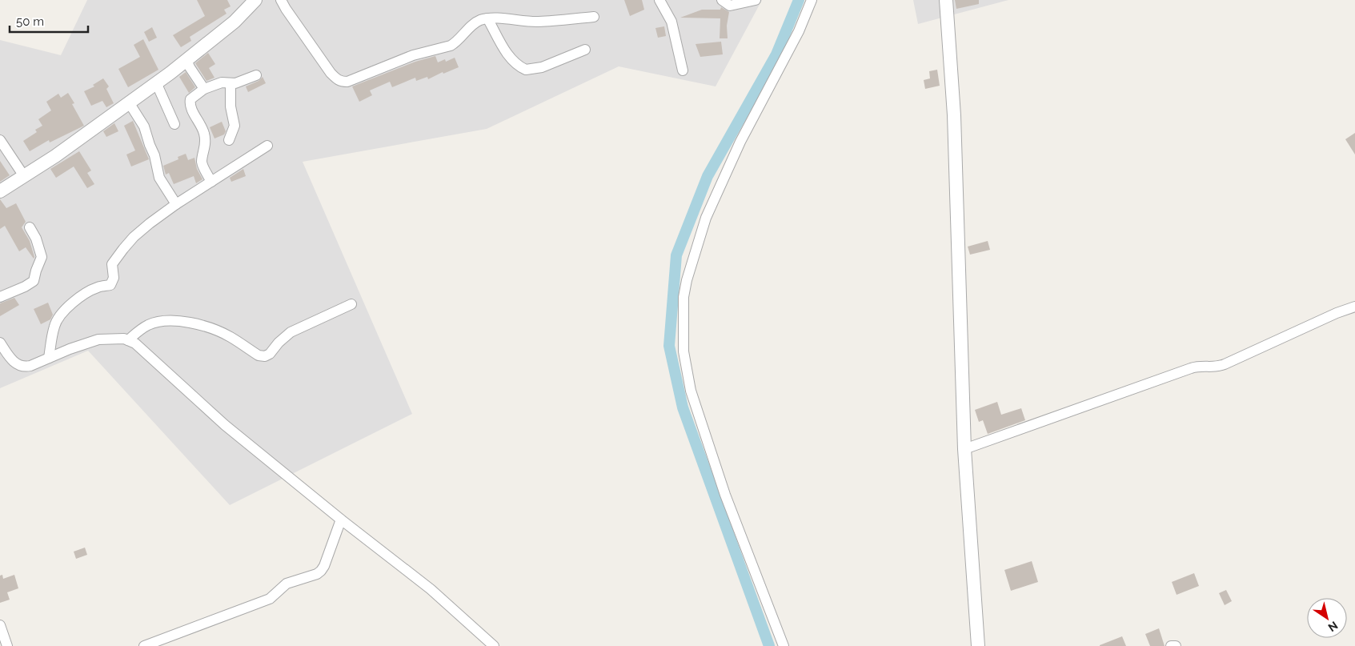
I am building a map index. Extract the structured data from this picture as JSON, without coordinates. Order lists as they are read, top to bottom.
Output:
{
  "scale_bar": "50 m",
  "north": "bottom right"
}
